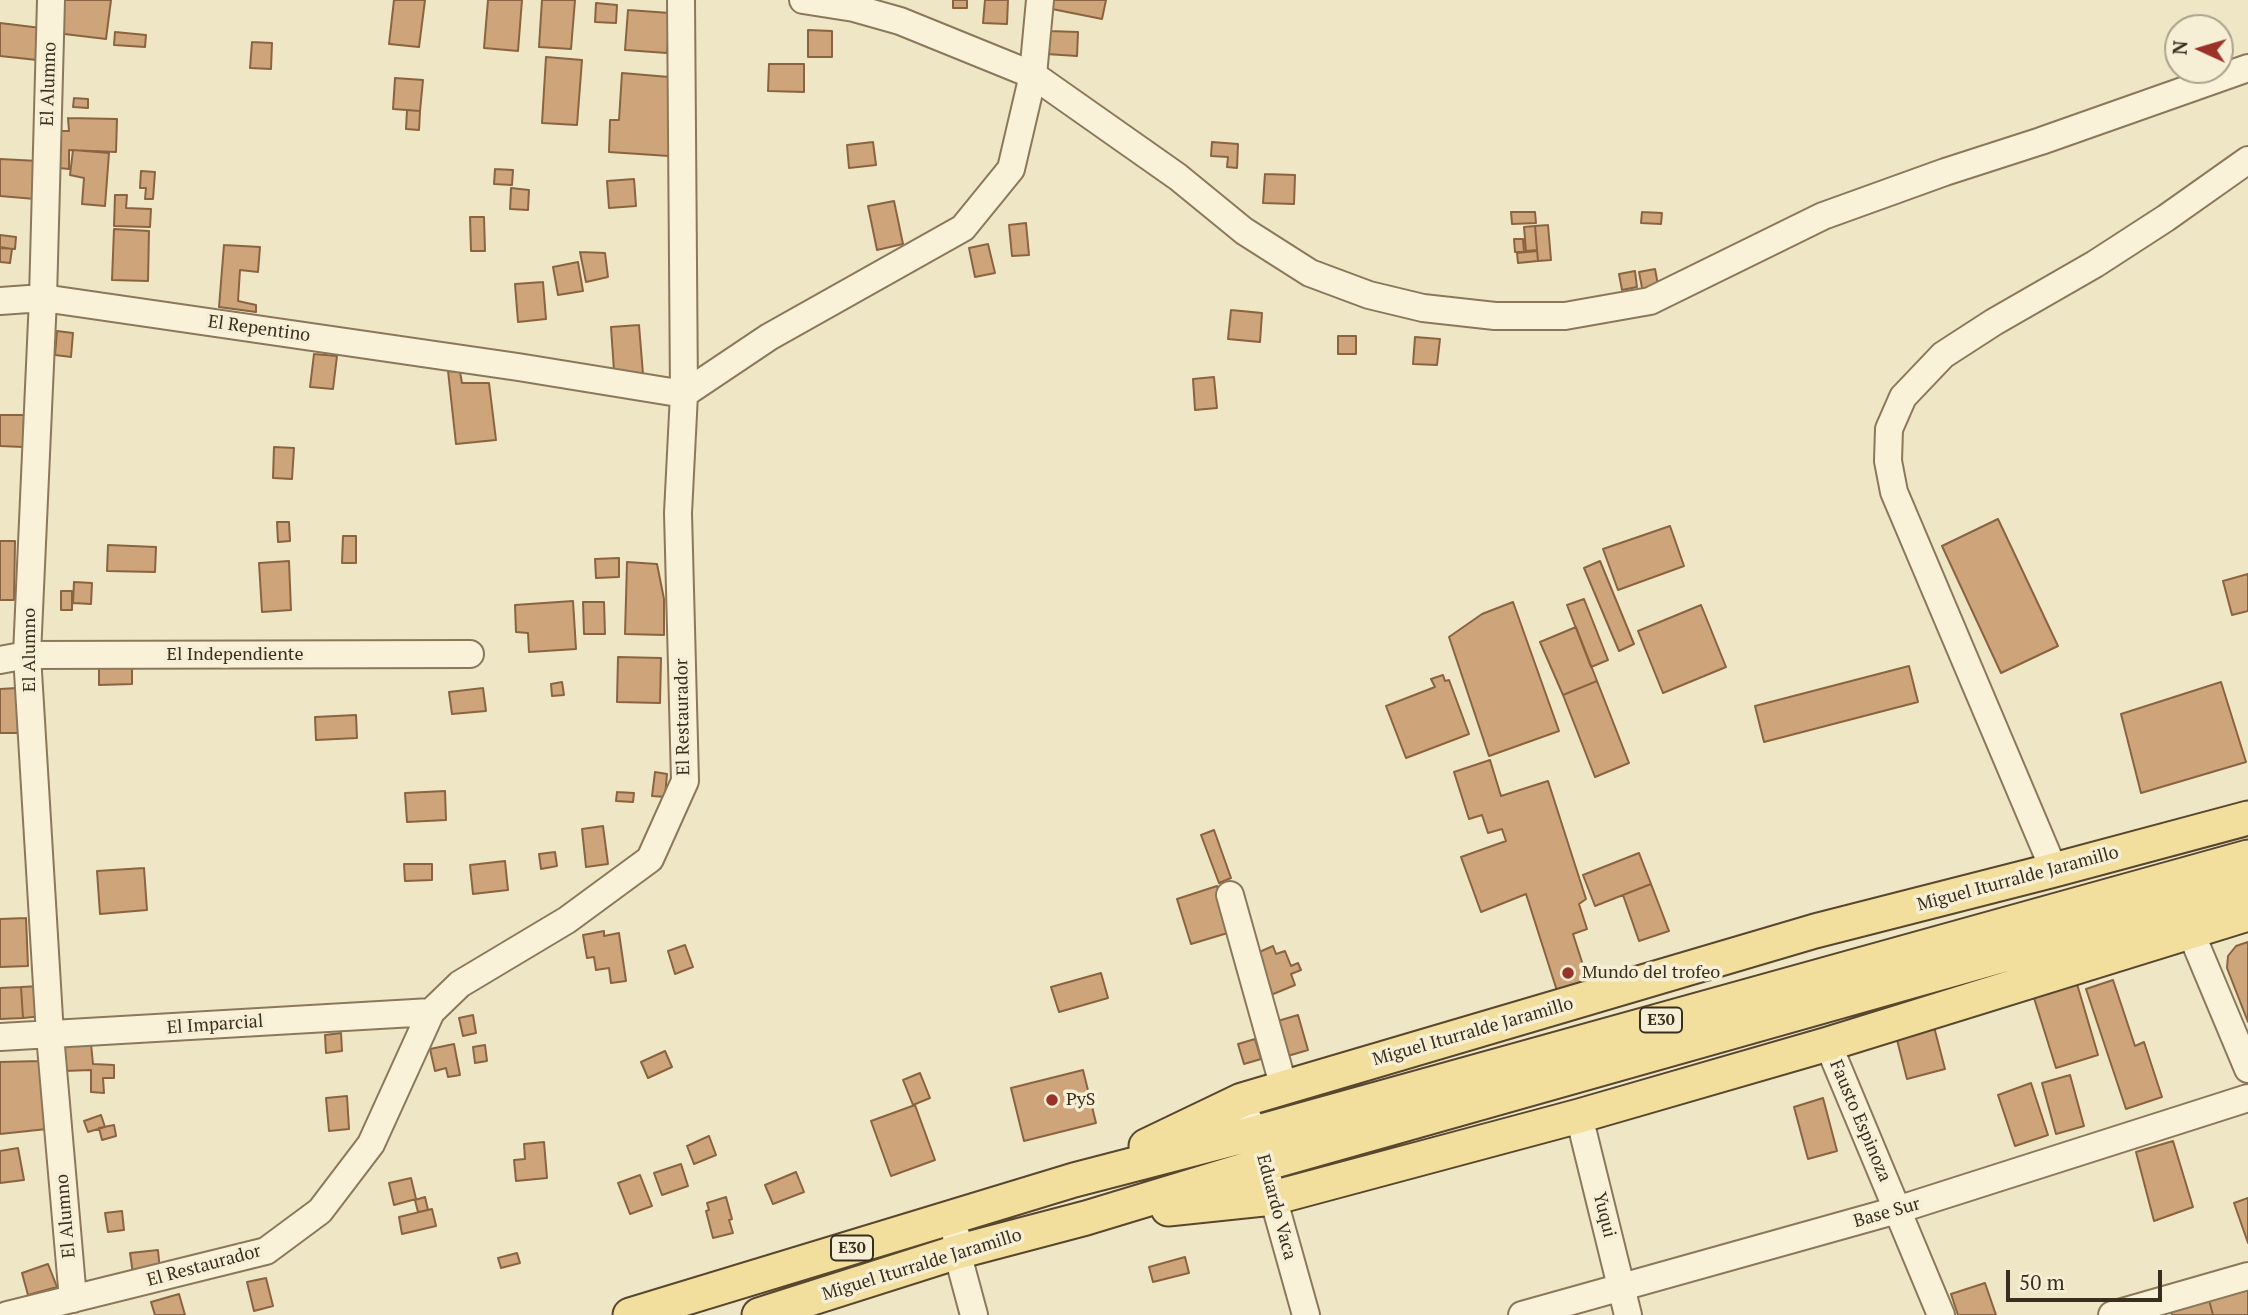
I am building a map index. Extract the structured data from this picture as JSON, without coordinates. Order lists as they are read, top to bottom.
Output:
{
  "streets": {
    "main road": ["Miguel Iturralde Jaramillo", "E30"],
    "street": [
      "El Alumno",
      "El Repentino",
      "El Independiente",
      "El Restaurador",
      "El Imparcial",
      "Fausto Espinoza",
      "Eduardo Vaca",
      "Base Sur",
      "Yuqui"
    ]
  },
  "crossings": [
    ["El Alumno", "El Repentino"],
    ["El Alumno", "El Independiente"],
    ["El Alumno", "El Restaurador"],
    ["El Alumno", "El Imparcial"],
    ["El Repentino", "El Restaurador"],
    ["El Restaurador", "El Imparcial"],
    ["Miguel Iturralde Jaramillo", "Fausto Espinoza"],
    ["Miguel Iturralde Jaramillo", "Eduardo Vaca"],
    ["Miguel Iturralde Jaramillo", "Yuqui"],
    ["Fausto Espinoza", "Base Sur"],
    ["Base Sur", "Yuqui"]
  ],
  "places": ["Mundo del trofeo", "PyS"],
  "scale_bar": "50 m",
  "north": "left"
}
